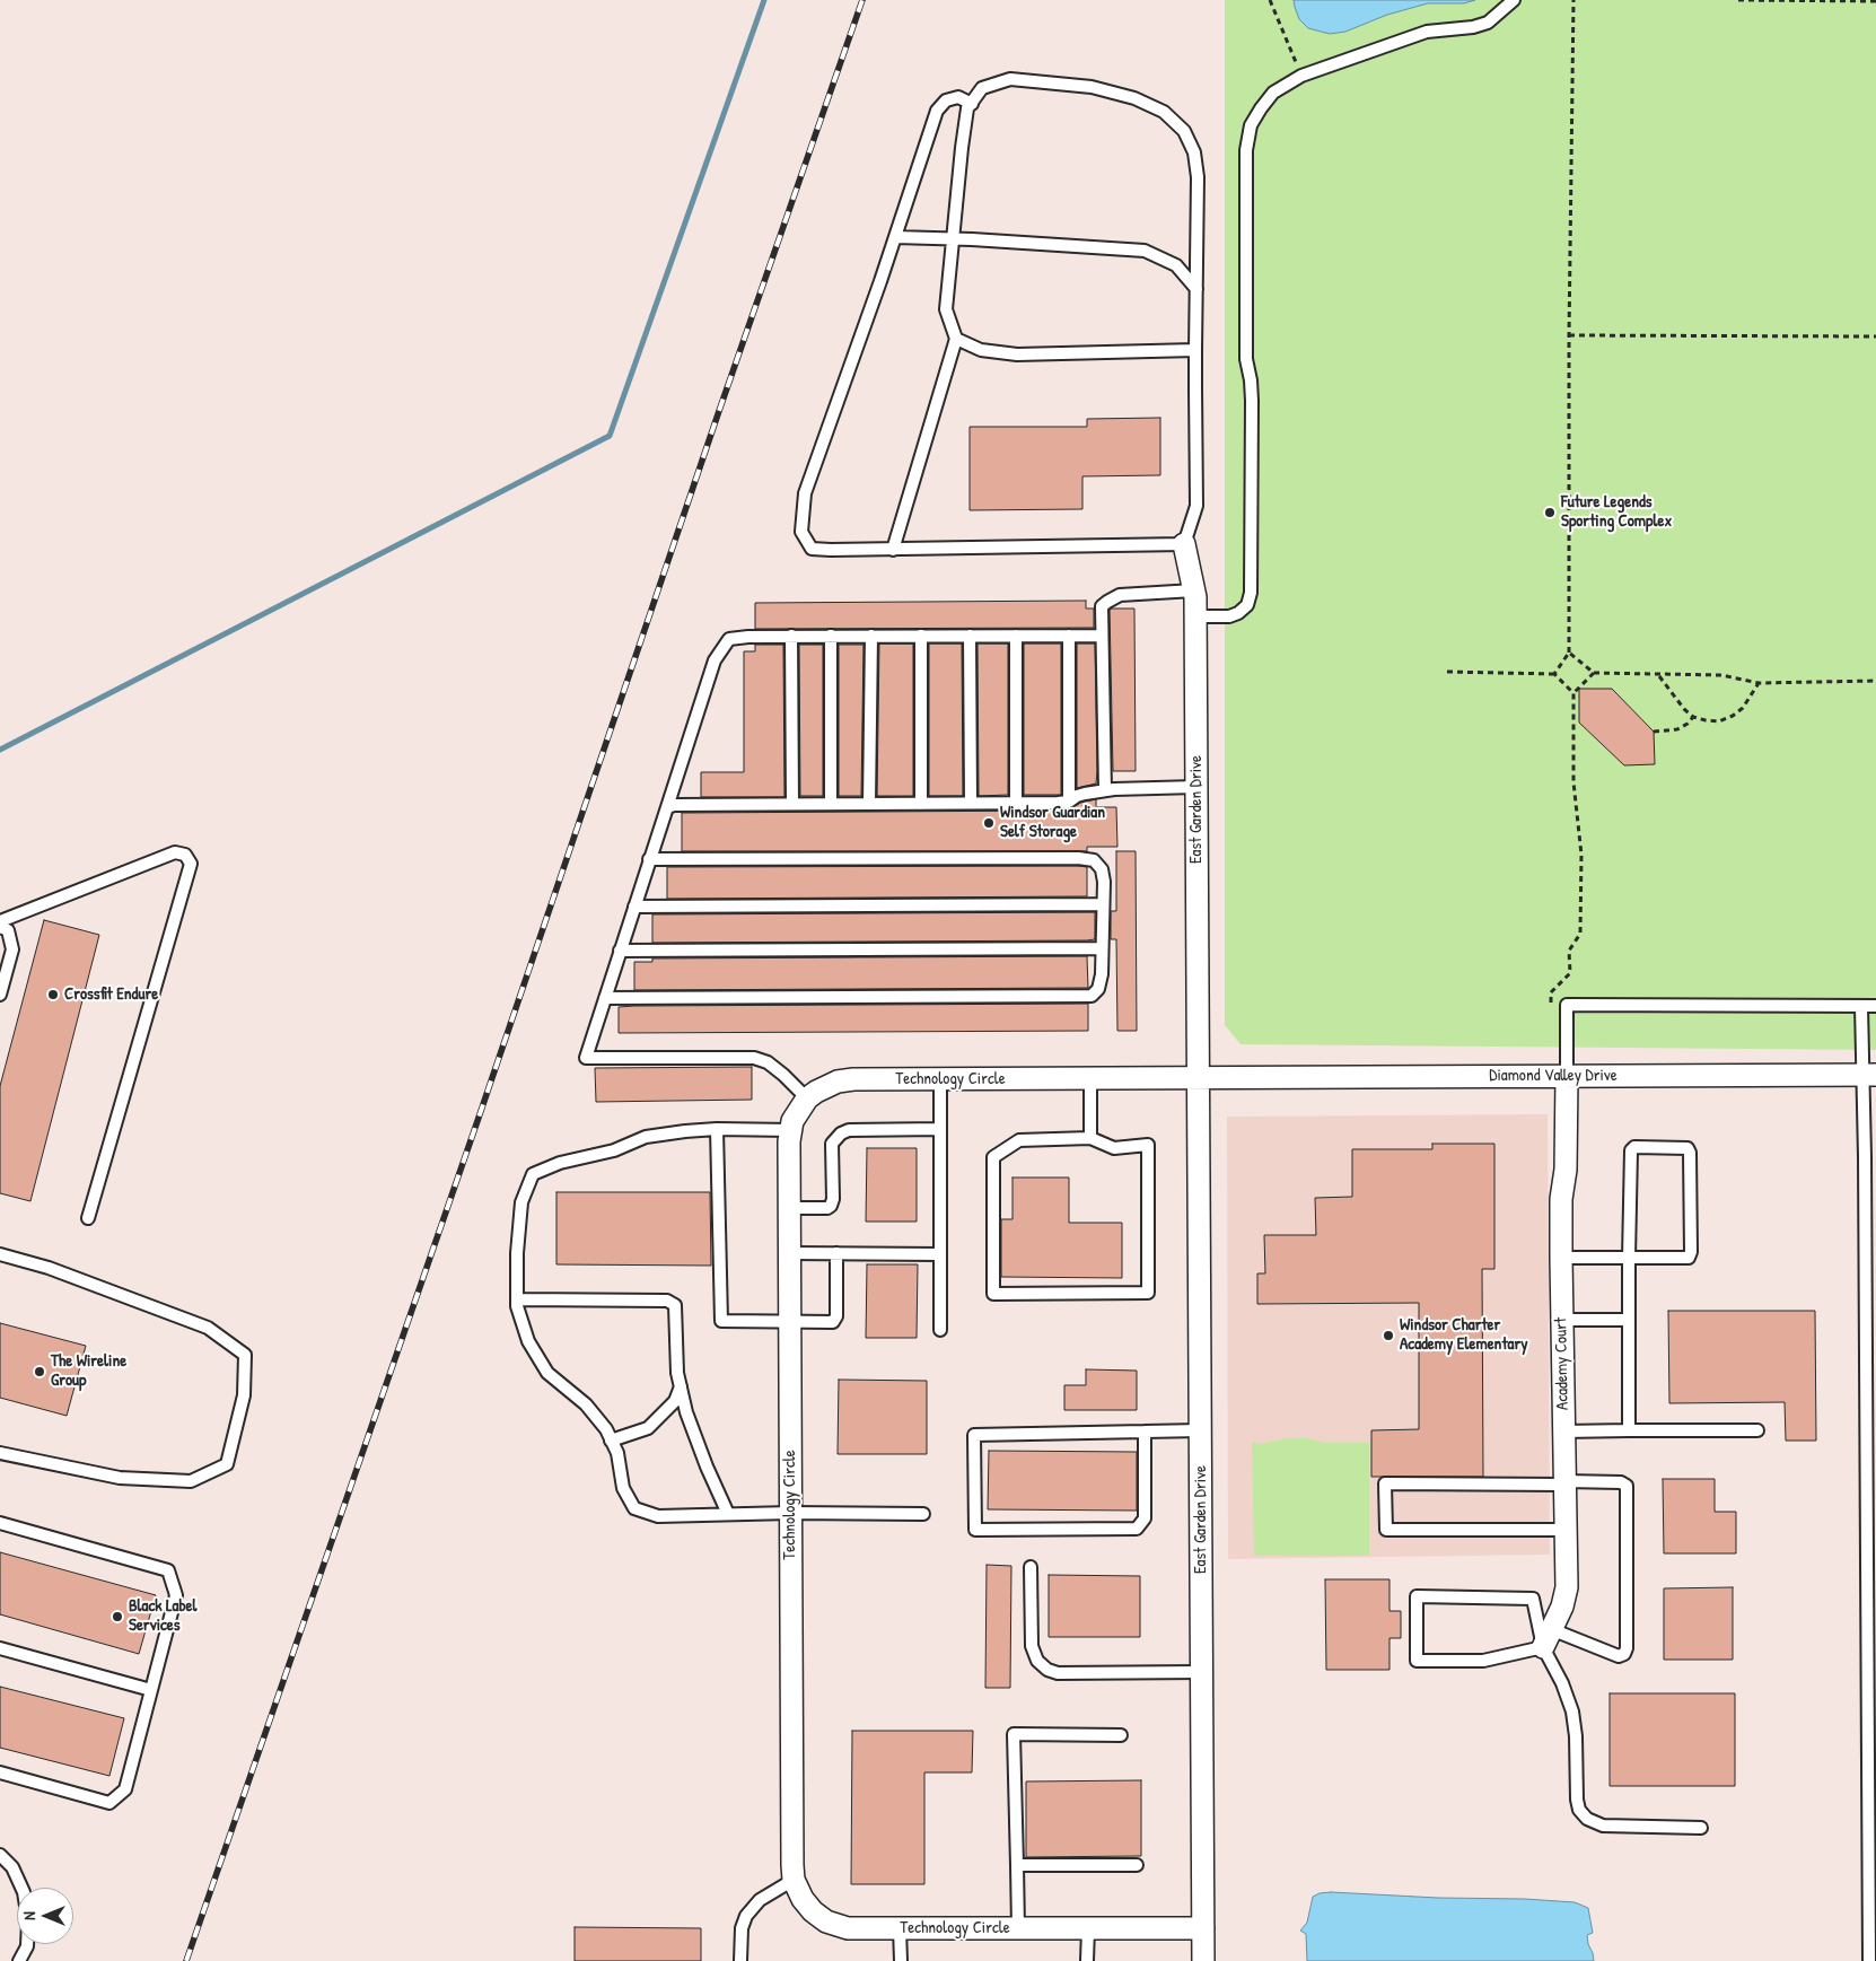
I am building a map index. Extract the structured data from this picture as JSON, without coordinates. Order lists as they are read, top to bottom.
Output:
{
  "streets": {
    "street": [
      "East Garden Drive",
      "Diamond Valley Drive",
      "Technology Circle",
      "Academy Court"
    ]
  },
  "crossings": [
    ["East Garden Drive", "Diamond Valley Drive"],
    ["East Garden Drive", "Technology Circle"],
    ["Diamond Valley Drive", "Technology Circle"],
    ["Diamond Valley Drive", "Academy Court"]
  ],
  "places": [
    "Future Legends Sporting Complex",
    "Windsor Guardian Self Storage",
    "Crossfit Endure",
    "Windsor Charter Academy Elementary",
    "The Wireline Group",
    "Black Label Services"
  ],
  "north": "left"
}
